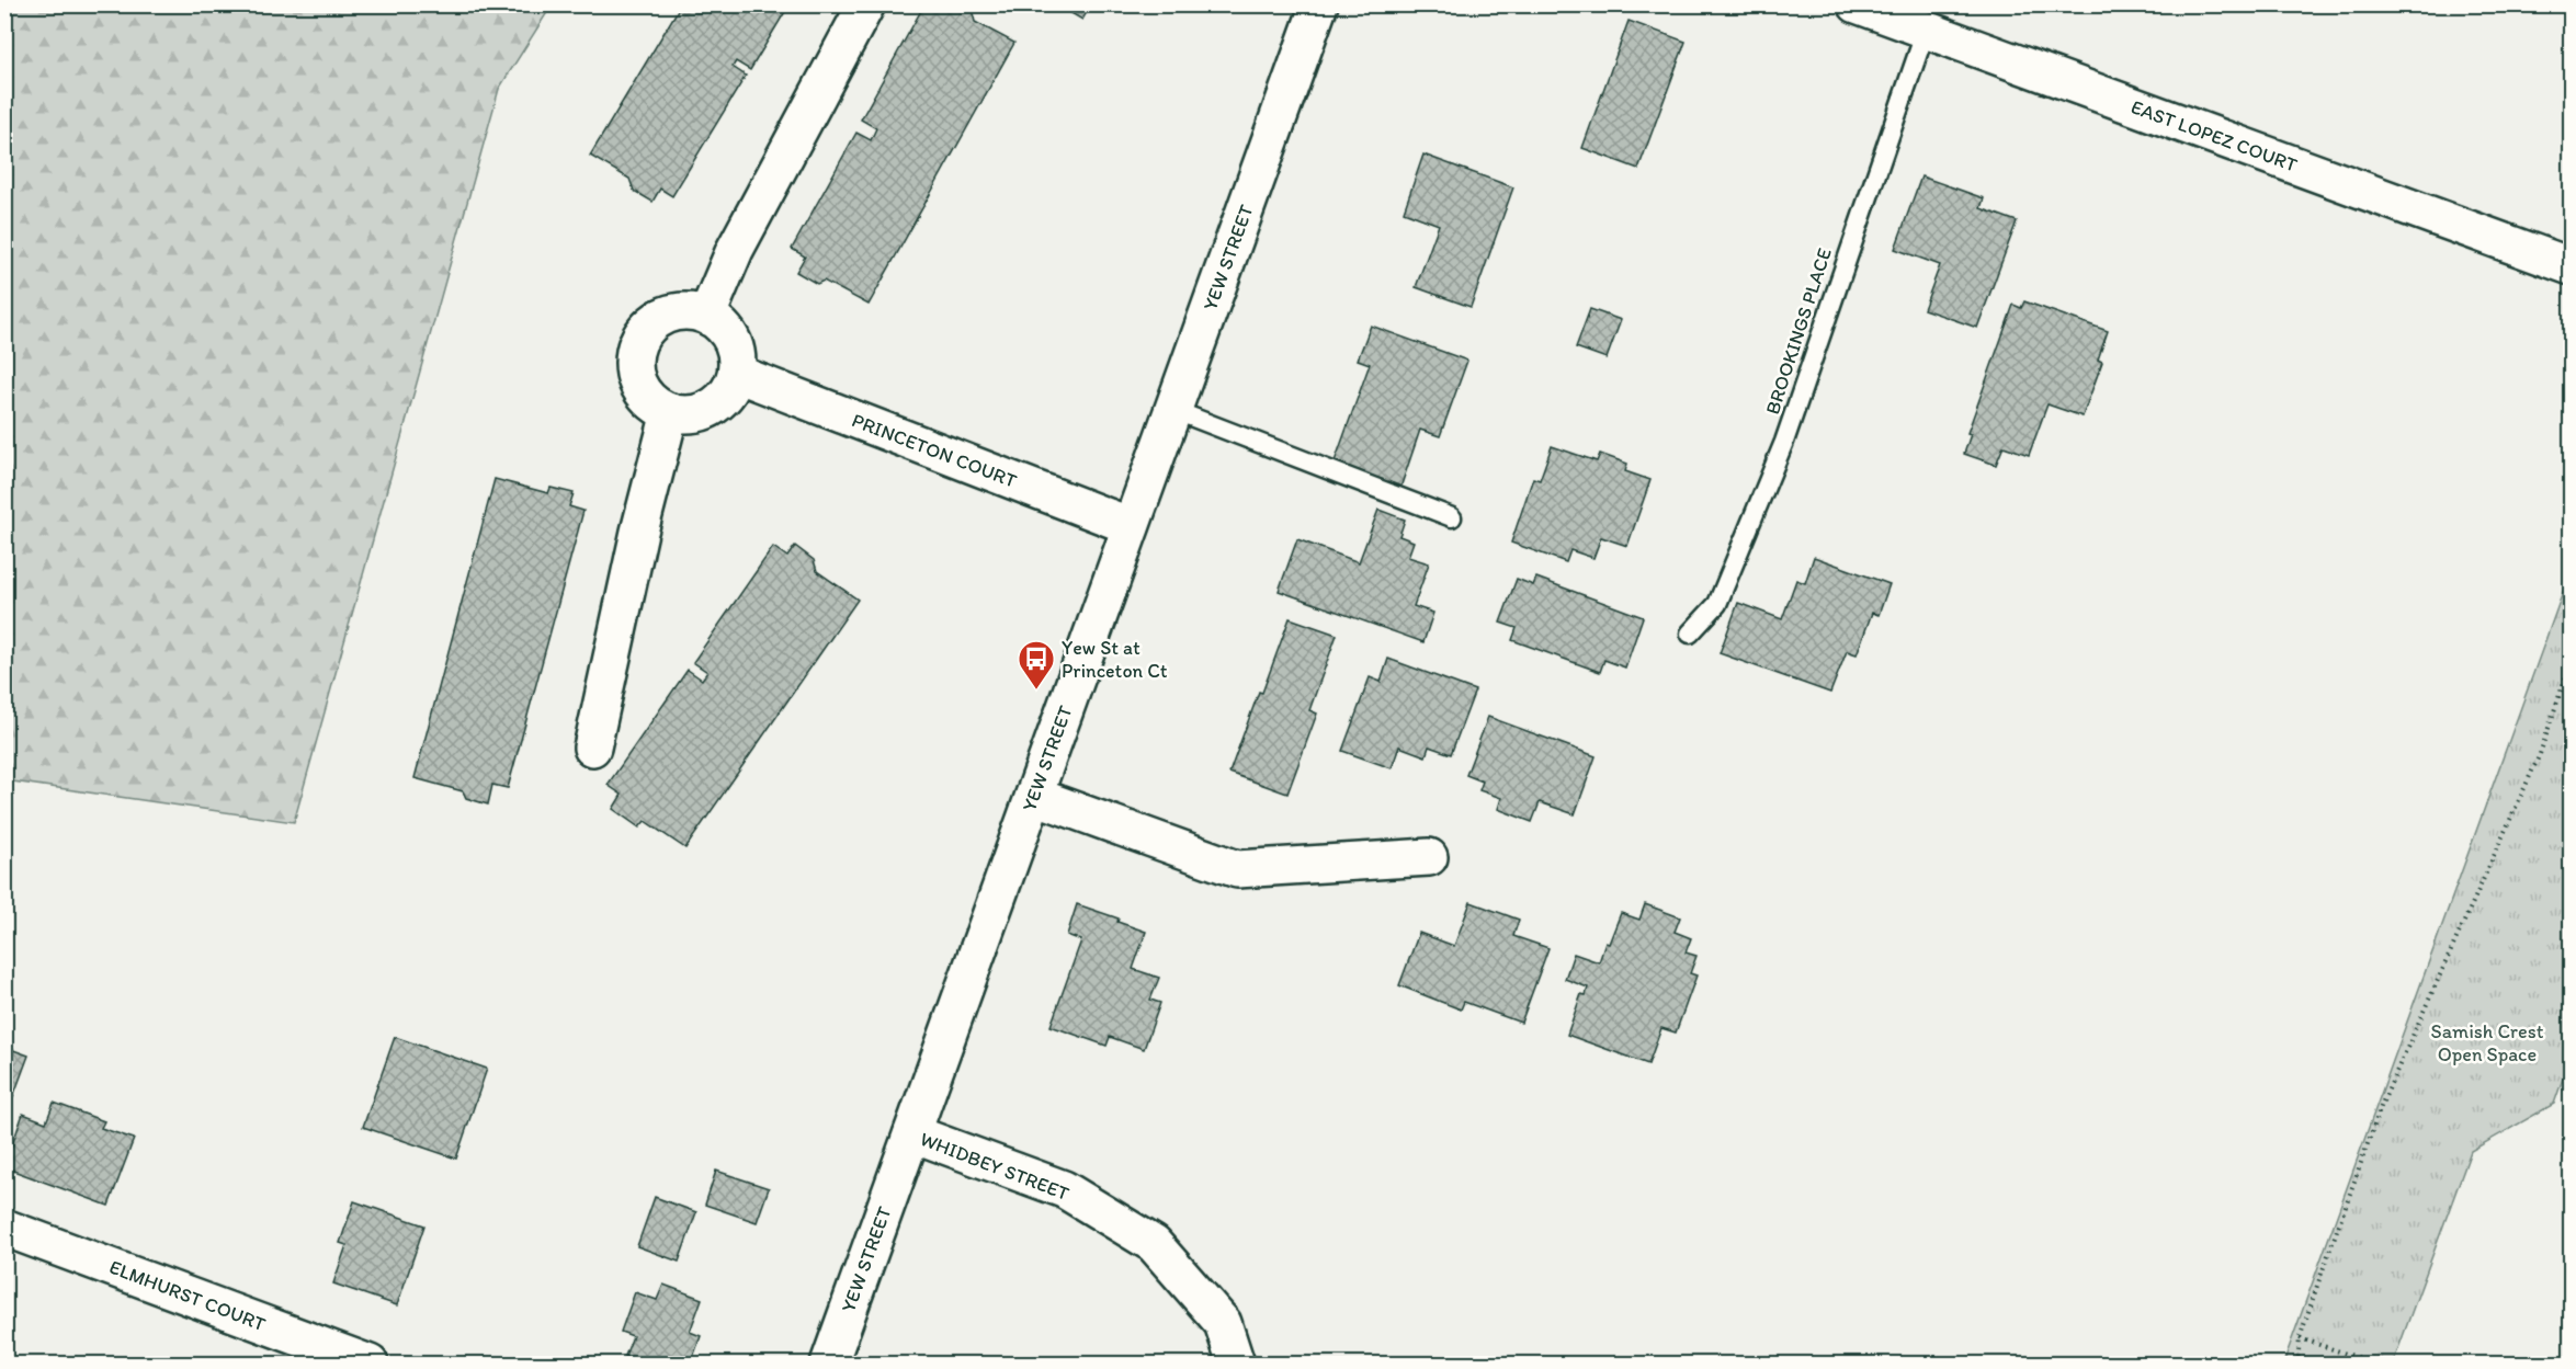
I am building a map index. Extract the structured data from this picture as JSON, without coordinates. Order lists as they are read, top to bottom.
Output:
{
  "streets": {
    "street": [
      "EAST LOPEZ COURT",
      "YEW STREET",
      "PRINCETON COURT",
      "WHIDBEY STREET",
      "ELMHURST COURT"
    ],
    "lane": ["BROOKINGS PLACE"]
  },
  "crossings": [
    ["EAST LOPEZ COURT", "BROOKINGS PLACE"],
    ["YEW STREET", "PRINCETON COURT"],
    ["YEW STREET", "WHIDBEY STREET"]
  ],
  "parks": ["Samish Crest Open Space"],
  "places": {
    "bus stop": ["Yew St at Princeton Ct"]
  }
}
